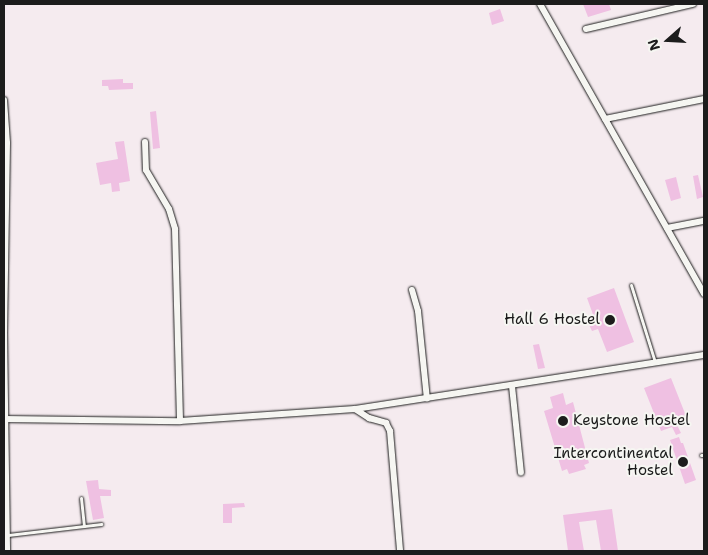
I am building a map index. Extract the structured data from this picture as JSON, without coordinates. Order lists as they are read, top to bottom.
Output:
{
  "places": ["Hall 6 Hostel", "Keystone Hostel", "Intercontinental Hostel"],
  "north": "left"
}
